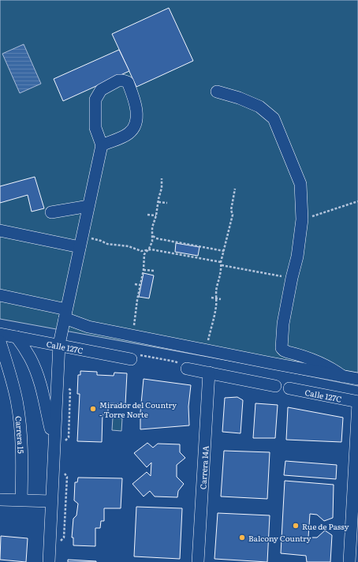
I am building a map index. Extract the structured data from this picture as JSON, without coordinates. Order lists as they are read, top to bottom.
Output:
{
  "streets": {
    "street": ["Calle 127C", "Carrera 15", "Carrera 14A"]
  },
  "places": ["Mirador del Country - Torre Norte", "Rue de Passy", "Balcony Country"]
}
